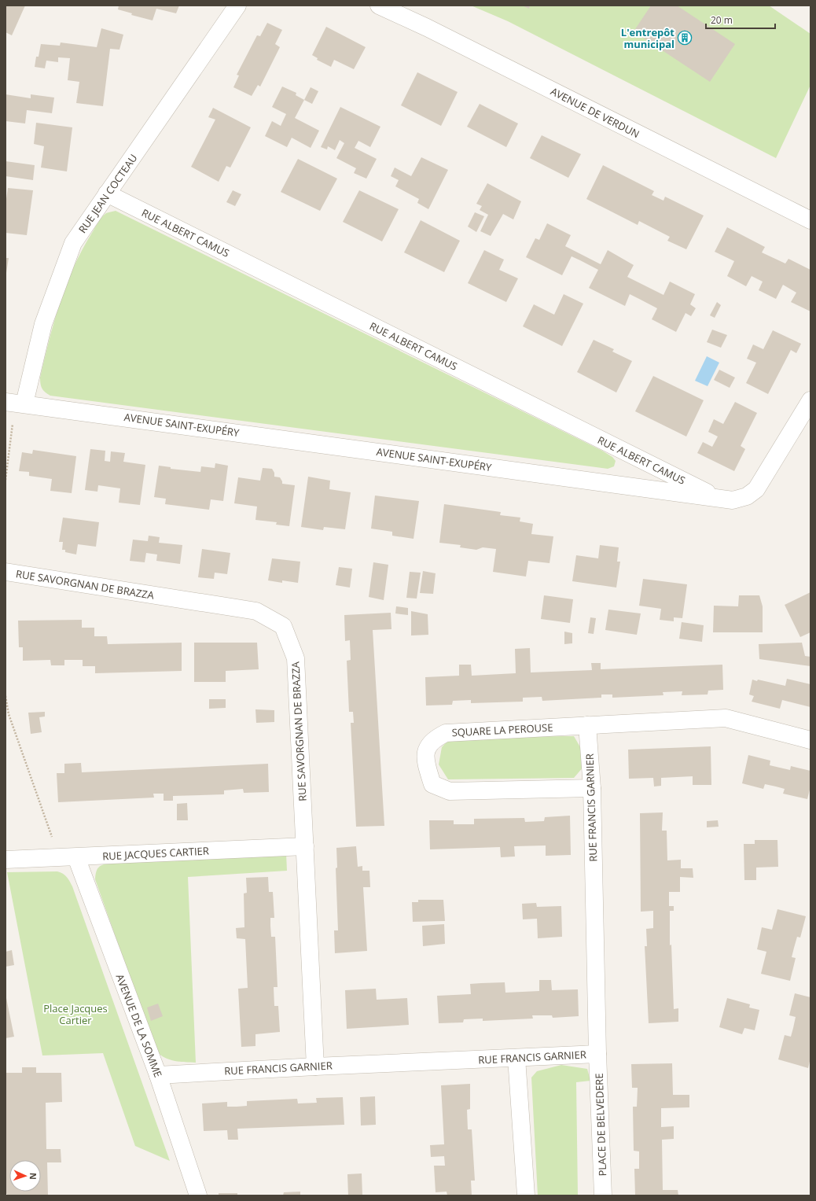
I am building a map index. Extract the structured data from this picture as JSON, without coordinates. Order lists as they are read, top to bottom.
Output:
{
  "streets": {
    "street": [
      "AVENUE DE VERDUN",
      "RUE JEAN COCTEAU",
      "RUE ALBERT CAMUS",
      "AVENUE SAINT-EXUPÉRY",
      "RUE SAVORGNAN DE BRAZZA",
      "SQUARE LA PEROUSE",
      "RUE FRANCIS GARNIER",
      "RUE JACQUES CARTIER",
      "AVENUE DE LA SOMME",
      "PLACE DE BELVEDERE"
    ]
  },
  "crossings": [
    ["RUE JEAN COCTEAU", "RUE ALBERT CAMUS"],
    ["RUE JEAN COCTEAU", "AVENUE SAINT-EXUPÉRY"],
    ["RUE ALBERT CAMUS", "AVENUE SAINT-EXUPÉRY"],
    ["RUE SAVORGNAN DE BRAZZA", "RUE FRANCIS GARNIER"],
    ["RUE SAVORGNAN DE BRAZZA", "RUE JACQUES CARTIER"],
    ["SQUARE LA PEROUSE", "RUE FRANCIS GARNIER"],
    ["RUE FRANCIS GARNIER", "AVENUE DE LA SOMME"],
    ["RUE FRANCIS GARNIER", "PLACE DE BELVEDERE"],
    ["RUE JACQUES CARTIER", "AVENUE DE LA SOMME"]
  ],
  "parks": ["Place Jacques Cartier"],
  "places": {
    "building": ["L'entrepôt municipal"]
  },
  "scale_bar": "20 m",
  "north": "right"
}
